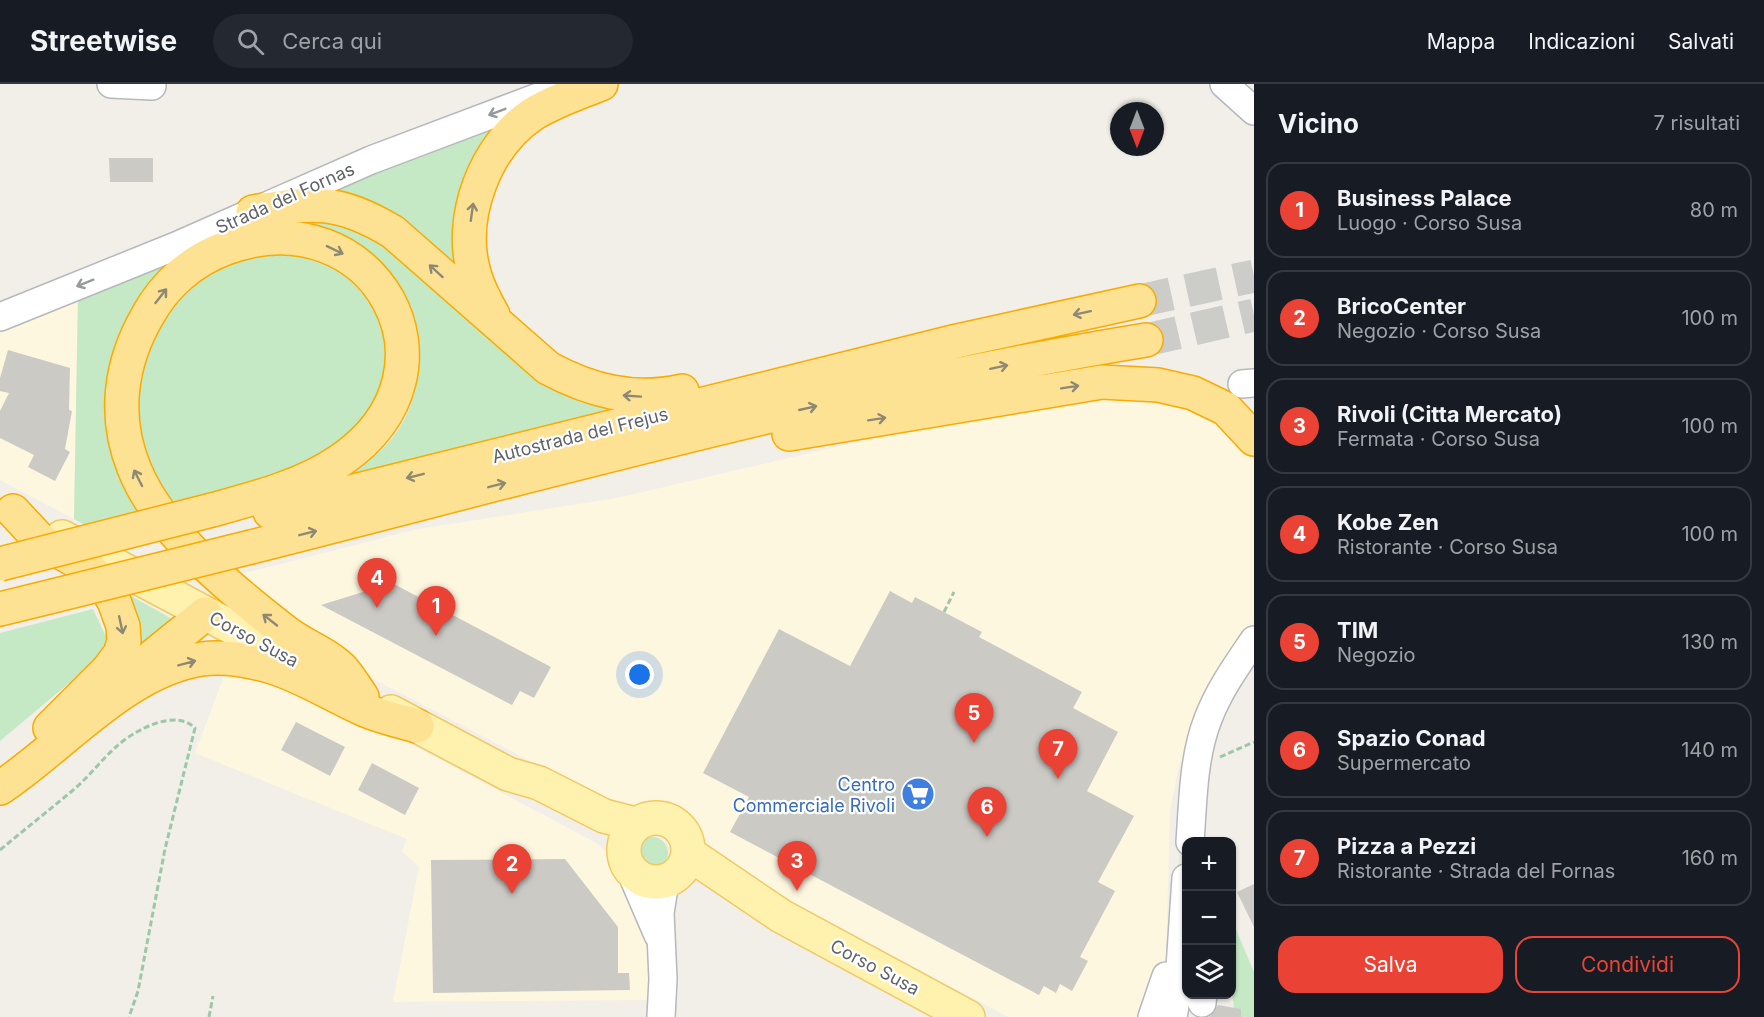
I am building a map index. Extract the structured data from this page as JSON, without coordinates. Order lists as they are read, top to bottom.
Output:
{
  "streets": {
    "highway": ["Autostrada del Frejus"],
    "main road": ["Corso Susa"],
    "street": ["Strada del Fornas"]
  },
  "one_way": ["Strada del Fornas"],
  "places": {
    "supermarket": ["Centro Commerciale Rivoli"]
  },
  "north": "bottom",
  "page": {
    "header": "Streetwise",
    "search": "Cerca qui",
    "nav": ["Mappa", "Indicazioni", "Salvati"],
    "heading": ["Vicino", "7 risultati"],
    "list": [
      {
        "mark": "1",
        "name": "Business Palace",
        "note": "Luogo · Corso Susa",
        "value": "80 m"
      },
      {
        "mark": "2",
        "name": "BricoCenter",
        "note": "Negozio · Corso Susa",
        "value": "100 m"
      },
      {
        "mark": "3",
        "name": "Rivoli (Citta Mercato)",
        "note": "Fermata · Corso Susa",
        "value": "100 m"
      },
      {
        "mark": "4",
        "name": "Kobe Zen",
        "note": "Ristorante · Corso Susa",
        "value": "100 m"
      },
      {
        "mark": "5",
        "name": "TIM",
        "note": "Negozio",
        "value": "130 m"
      },
      {
        "mark": "6",
        "name": "Spazio Conad",
        "note": "Supermercato",
        "value": "140 m"
      },
      {
        "mark": "7",
        "name": "Pizza a Pezzi",
        "note": "Ristorante · Strada del Fornas",
        "value": "160 m"
      }
    ],
    "pins": [
      "4",
      "1",
      "5",
      "7",
      "6",
      "3",
      "2"
    ],
    "map_buttons": ["+", "−"],
    "buttons": ["Salva", "Condividi"]
  }
}
